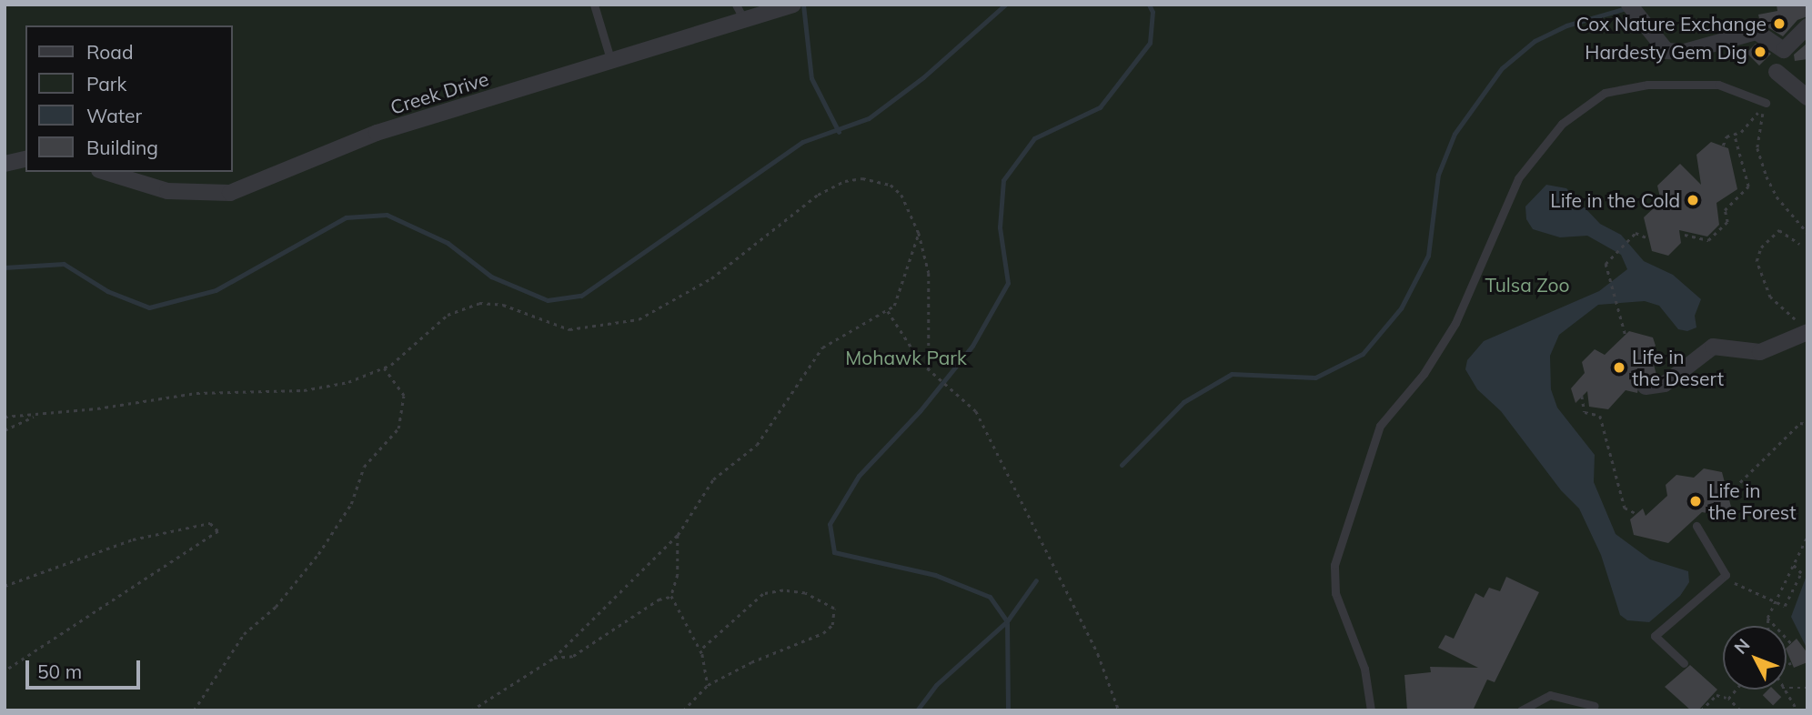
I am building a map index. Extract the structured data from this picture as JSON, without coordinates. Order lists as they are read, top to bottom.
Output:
{
  "streets": {
    "street": ["Creek Drive"]
  },
  "parks": ["Tulsa Zoo", "Mohawk Park"],
  "places": [
    "Cox Nature Exchange",
    "Hardesty Gem Dig",
    "Life in the Cold",
    "Life in the Desert",
    "Life in the Forest"
  ],
  "legend": [
    "Road",
    "Park",
    "Water",
    "Building"
  ],
  "scale_bar": "50 m",
  "north": "top left"
}
